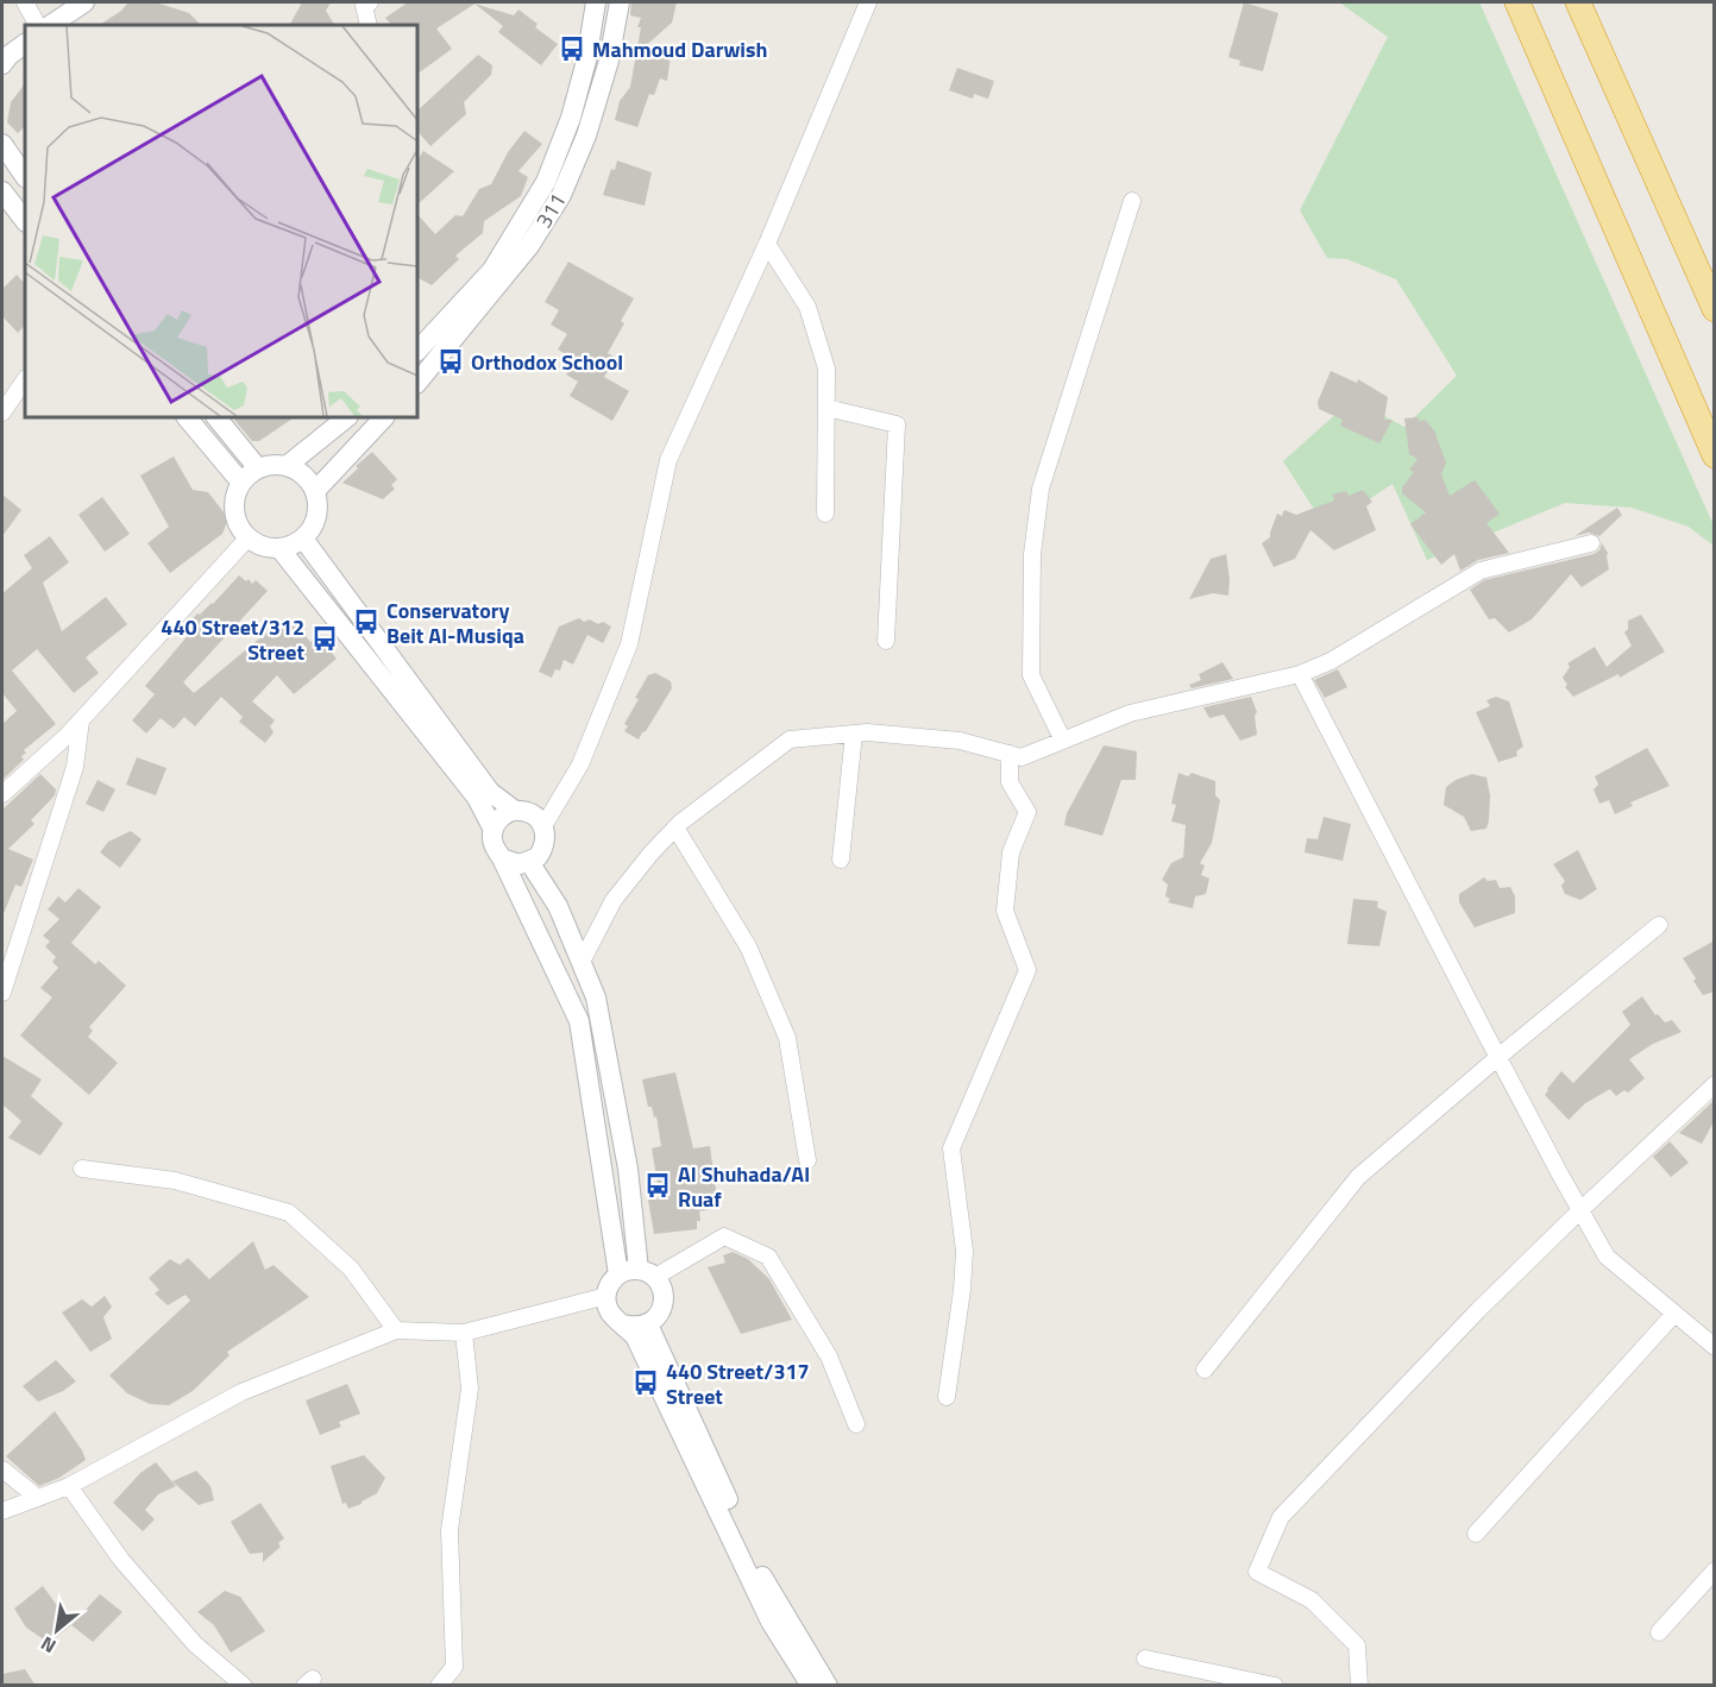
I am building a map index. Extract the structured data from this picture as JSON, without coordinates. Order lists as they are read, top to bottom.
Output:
{
  "streets": {
    "street": ["311"]
  },
  "places": {
    "bus stop": [
      "Mahmoud Darwish",
      "Orthodox School",
      "Conservatory Beit Al-Musiqa",
      "440 Street/312 Street",
      "Al Shuhada/Al Ruaf",
      "440 Street/317 Street"
    ]
  },
  "north": "bottom left"
}
